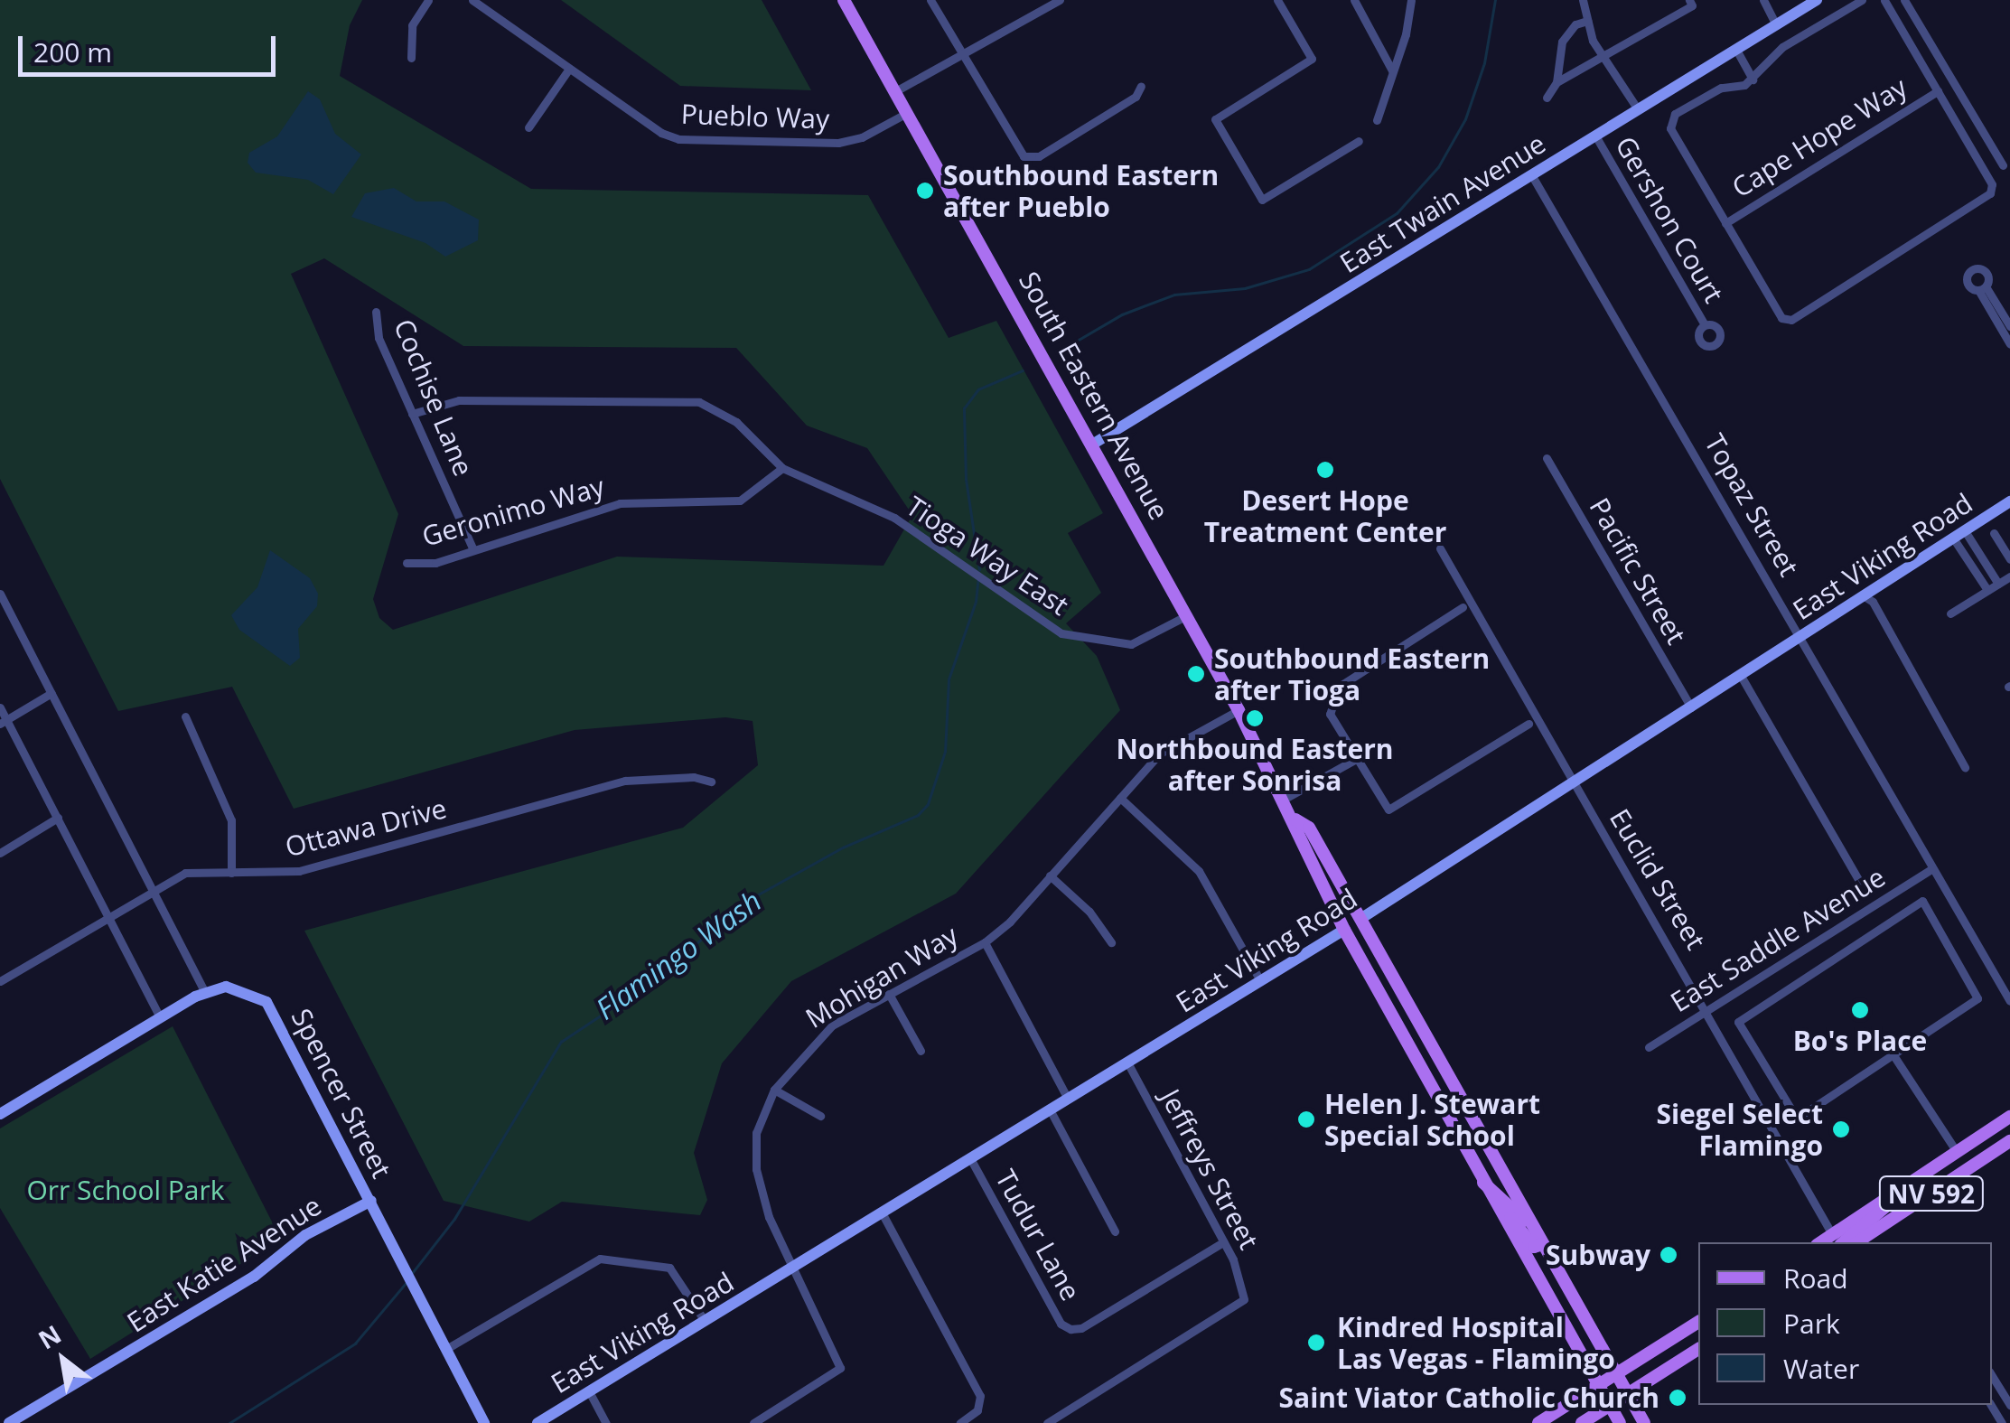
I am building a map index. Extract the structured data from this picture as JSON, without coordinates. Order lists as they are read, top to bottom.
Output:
{
  "streets": {
    "main road": ["South Eastern Avenue", "NV 592"],
    "street": [
      "Pueblo Way",
      "Cape Hope Way",
      "East Twain Avenue",
      "Gershon Court",
      "Cochise Lane",
      "Topaz Street",
      "Geronimo Way",
      "Tioga Way East",
      "East Viking Road",
      "Pacific Street",
      "Ottawa Drive",
      "Euclid Street",
      "East Saddle Avenue",
      "Mohigan Way",
      "Spencer Street",
      "Jeffreys Street",
      "Tudur Lane",
      "East Katie Avenue"
    ]
  },
  "crossings": [
    ["Pueblo Way", "South Eastern Avenue"],
    ["East Twain Avenue", "Gershon Court"],
    ["East Twain Avenue", "South Eastern Avenue"],
    ["East Twain Avenue", "Topaz Street"],
    ["South Eastern Avenue", "Tioga Way East"],
    ["South Eastern Avenue", "East Viking Road"],
    ["South Eastern Avenue", "Mohigan Way"],
    ["Cochise Lane", "Geronimo Way"],
    ["Cochise Lane", "Tioga Way East"],
    ["Topaz Street", "East Viking Road"],
    ["Topaz Street", "East Saddle Avenue"],
    ["Geronimo Way", "Tioga Way East"],
    ["East Viking Road", "Pacific Street"],
    ["East Viking Road", "Euclid Street"],
    ["East Viking Road", "Mohigan Way"],
    ["East Viking Road", "Jeffreys Street"],
    ["East Viking Road", "Tudur Lane"],
    ["Euclid Street", "East Saddle Avenue"],
    ["Euclid Street", "NV 592"],
    ["Spencer Street", "East Katie Avenue"],
    ["Jeffreys Street", "Tudur Lane"]
  ],
  "water": ["Flamingo Wash"],
  "parks": ["Orr School Park"],
  "places": [
    "Southbound Eastern after Pueblo",
    "Desert Hope Treatment Center",
    "Southbound Eastern after Tioga",
    "Northbound Eastern after Sonrisa",
    "Bo's Place",
    "Helen J. Stewart Special School",
    "Siegel Select Flamingo",
    "Subway",
    "Kindred Hospital Las Vegas - Flamingo",
    "Saint Viator Catholic Church"
  ],
  "legend": ["Road", "Park", "Water"],
  "scale_bar": "200 m",
  "north": "top left"
}
